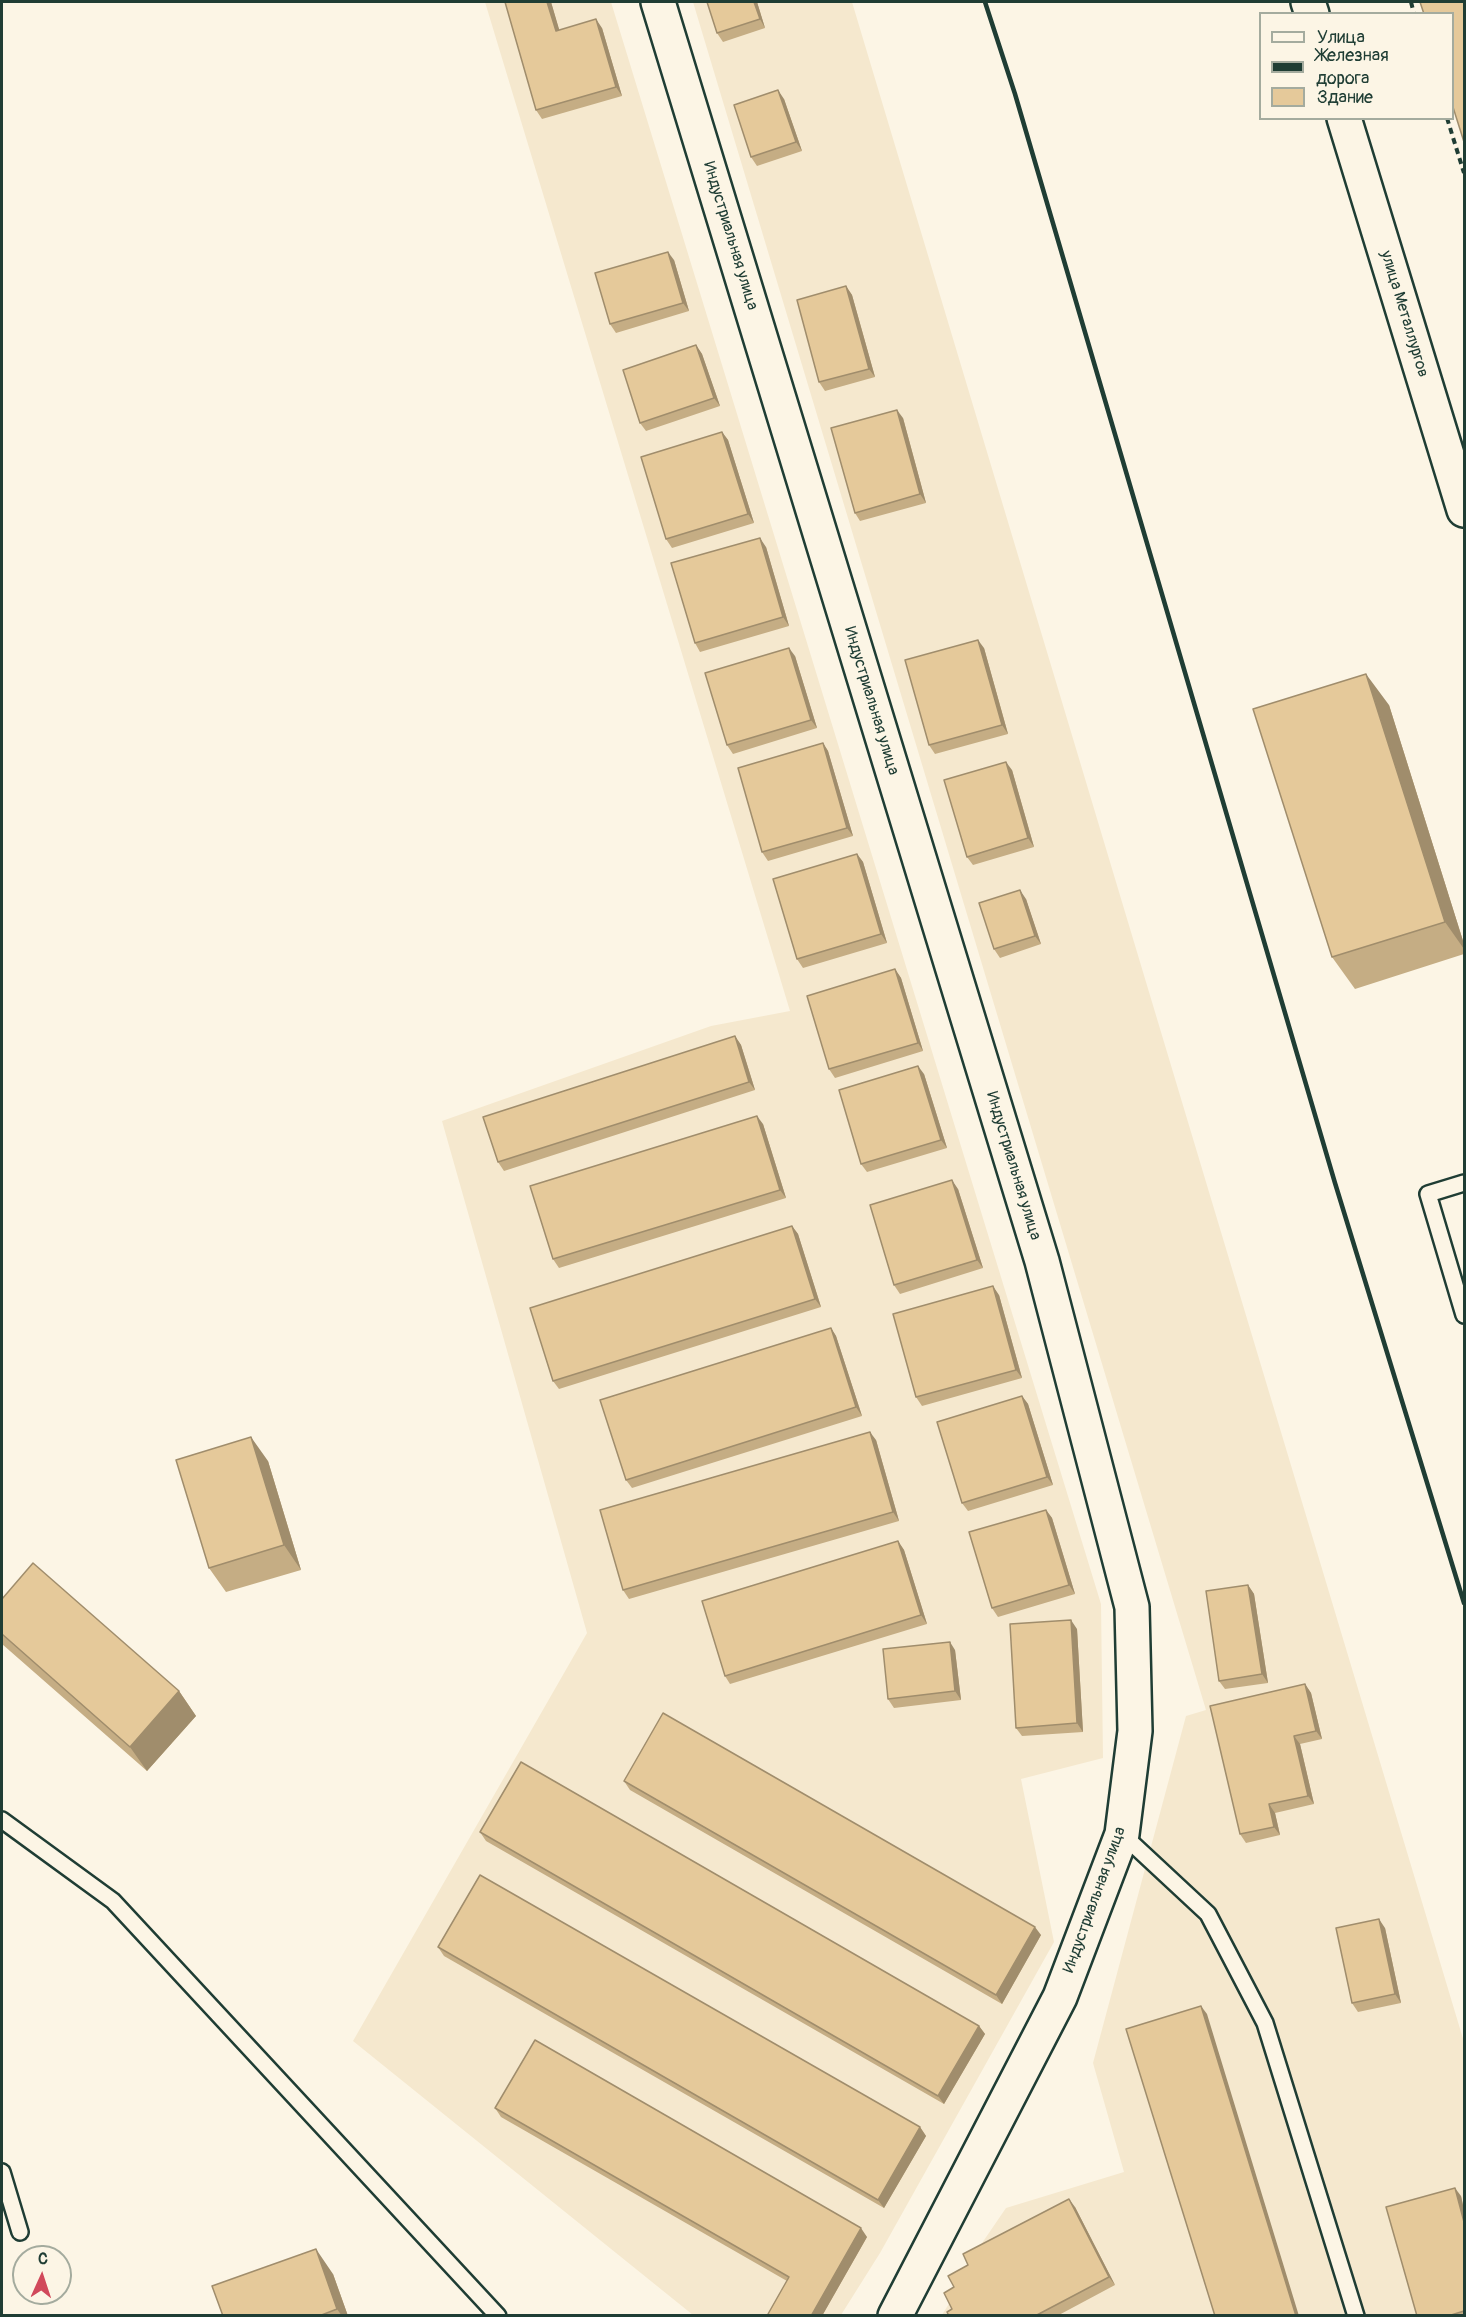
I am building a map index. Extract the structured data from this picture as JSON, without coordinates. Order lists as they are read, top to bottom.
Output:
{
  "streets": {
    "street": ["Индустриальная улица", "улица Металлургов"]
  },
  "legend": ["Улица", "Железная дорога", "Здание"],
  "north": "top"
}
